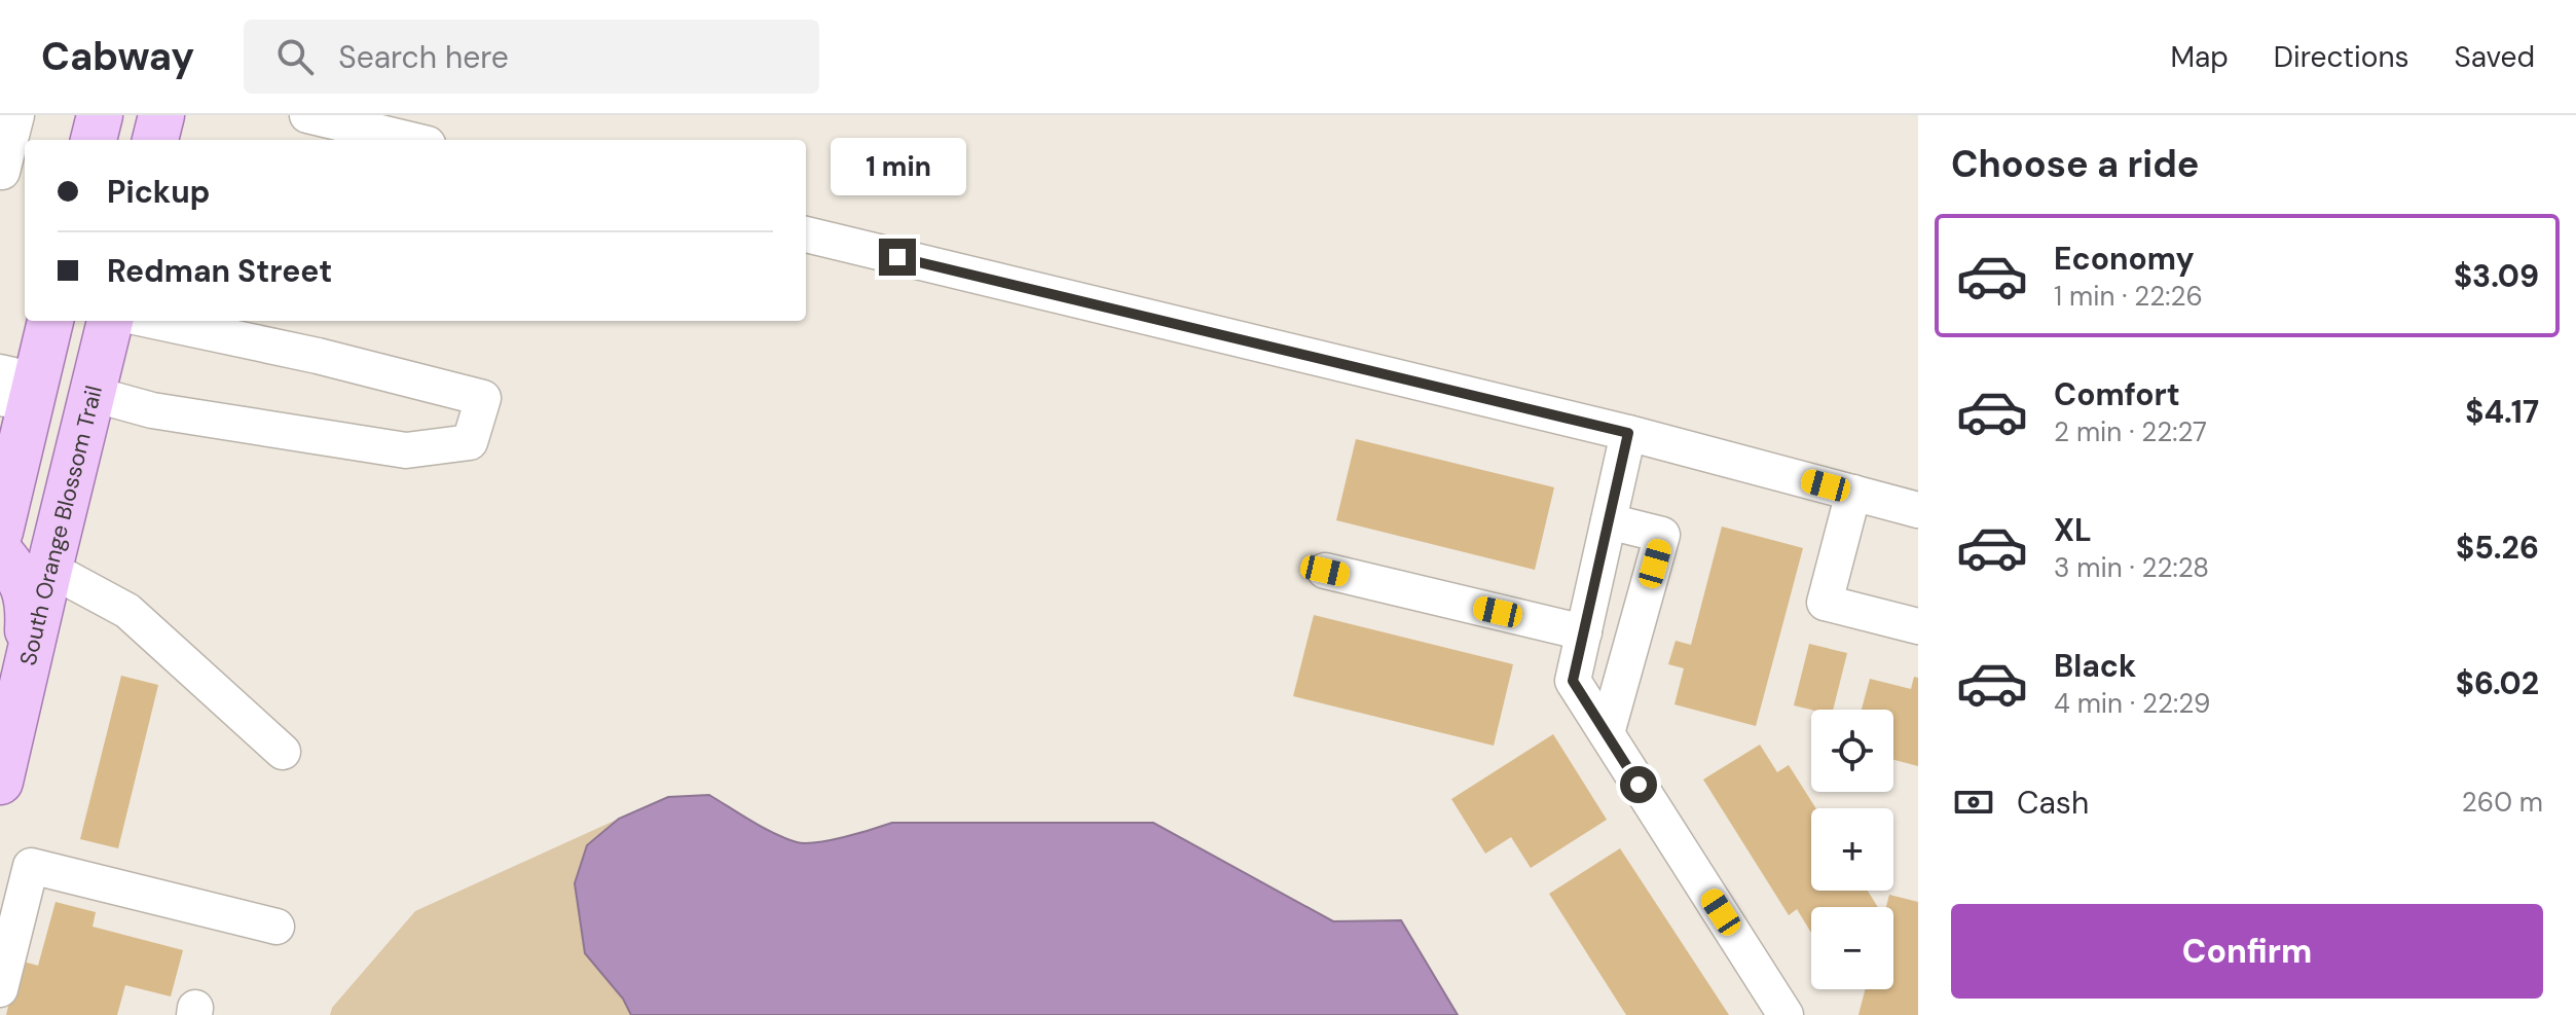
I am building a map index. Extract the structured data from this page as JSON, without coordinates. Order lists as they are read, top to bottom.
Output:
{
  "streets": {
    "main road": ["South Orange Blossom Trail"]
  },
  "page": {
    "header": "Cabway",
    "search": "Search here",
    "nav": ["Map", "Directions", "Saved"],
    "heading": "Choose a ride",
    "bubble": "1 min",
    "banner": ["Pickup", "Redman Street"],
    "list": [
      {
        "name": "Economy",
        "note": "1 min · 22:26",
        "value": "$3.09"
      },
      {
        "name": "Comfort",
        "note": "2 min · 22:27",
        "value": "$4.17"
      },
      {
        "name": "XL",
        "note": "3 min · 22:28",
        "value": "$5.26"
      },
      {
        "name": "Black",
        "note": "4 min · 22:29",
        "value": "$6.02"
      }
    ],
    "map_buttons": ["+", "−"],
    "pay": ["Cash", "260 m"],
    "buttons": "Confirm"
  }
}
